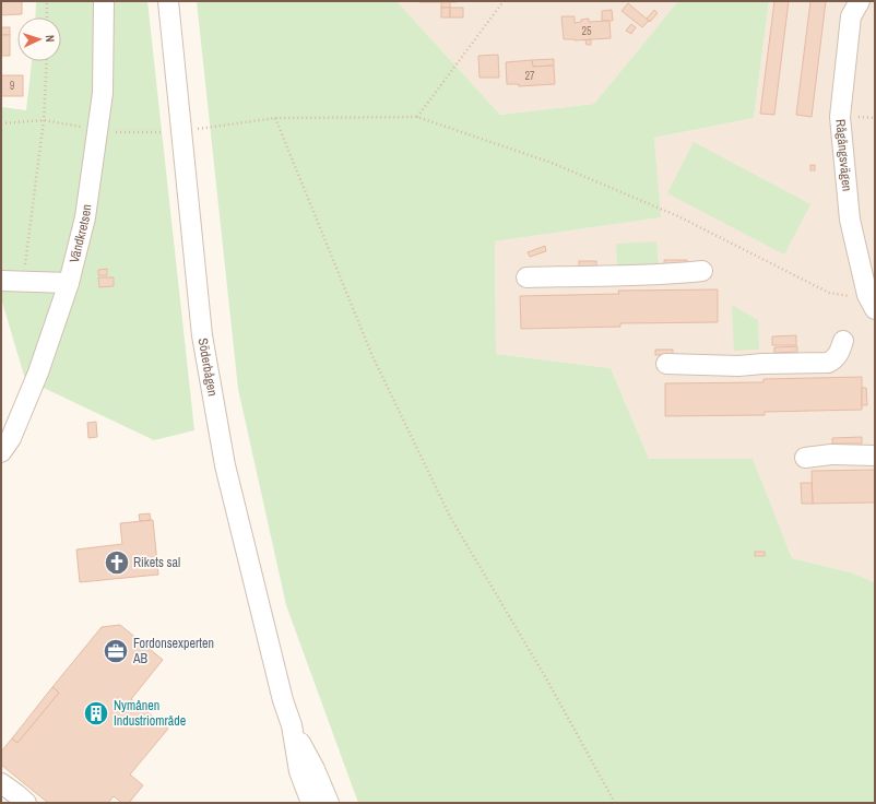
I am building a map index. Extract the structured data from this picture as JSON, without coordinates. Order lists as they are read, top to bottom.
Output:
{
  "streets": {
    "street": ["Rågångsvägen", "Vändkretsen", "Söderbågen"]
  },
  "places": {
    "church": ["Rikets sal"],
    "office": ["Fordonsexperten AB"],
    "building": ["Nymånen Industriområde"]
  },
  "house_numbers": ["25", "27", "9"],
  "north": "right"
}
